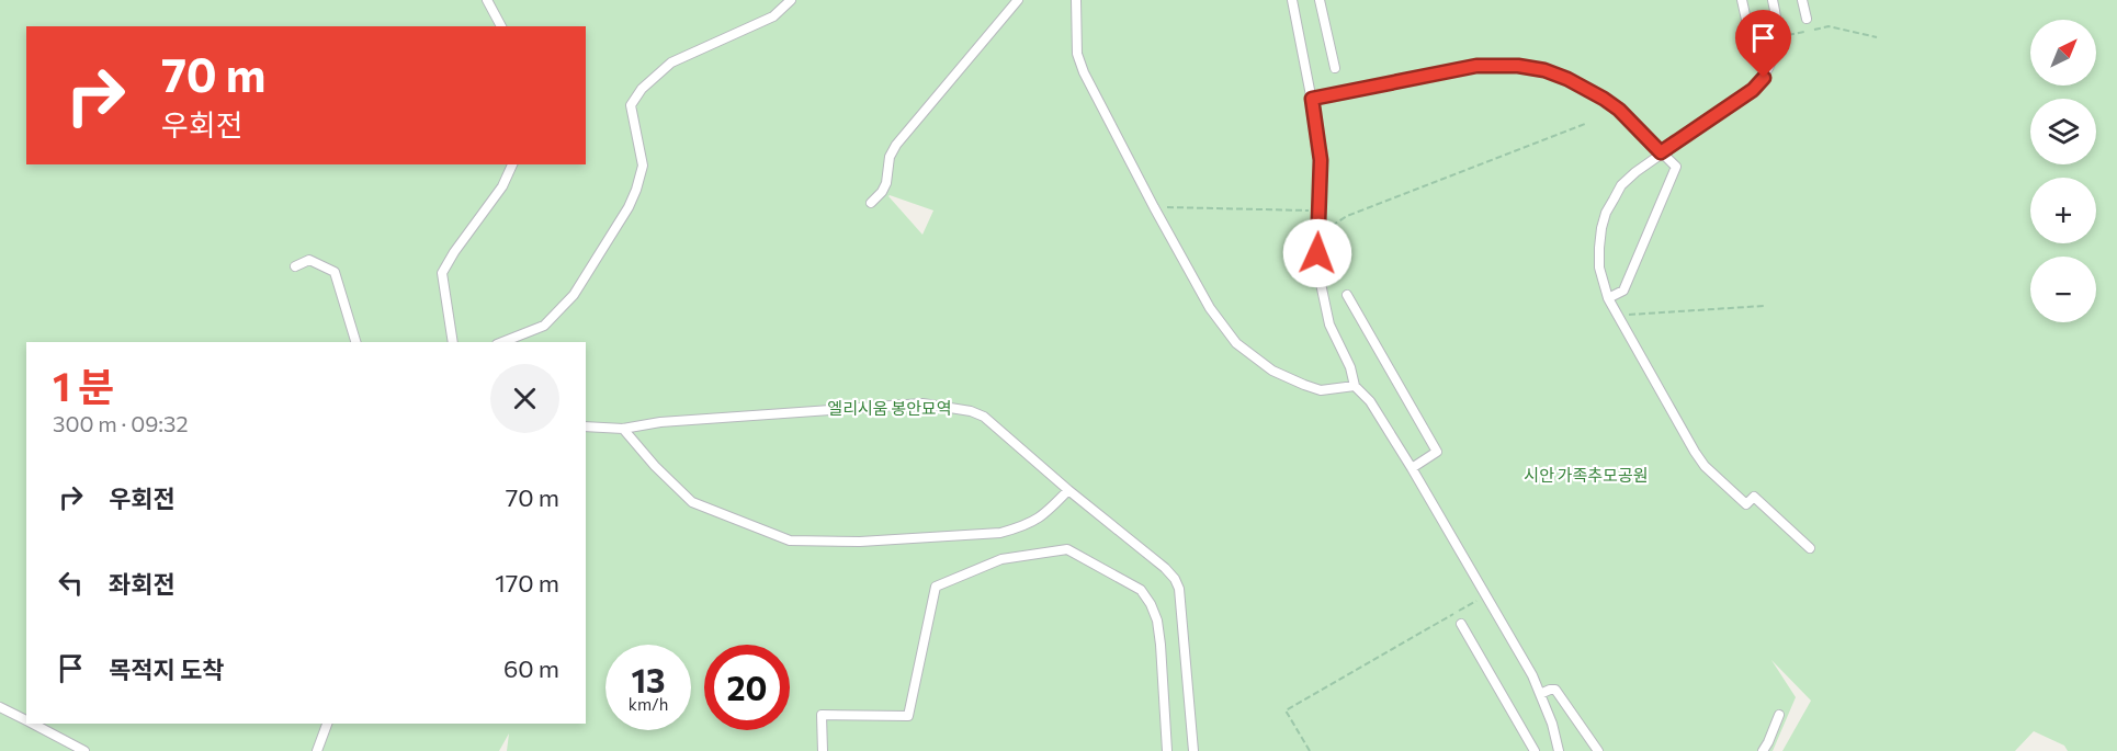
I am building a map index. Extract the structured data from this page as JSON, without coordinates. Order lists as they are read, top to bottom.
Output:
{
  "parks": ["엘리시움 봉안묘역", "시안 가족추모공원"],
  "north": "top right",
  "page": {
    "map_buttons": ["+", "−"],
    "turn": ["70 m", "우회전"],
    "heading": ["1 분", "300 m · 09:32"],
    "list": [
      {
        "name": "우회전",
        "value": "70 m"
      },
      {
        "name": "좌회전",
        "value": "170 m"
      },
      {
        "name": "목적지 도착",
        "value": "60 m"
      }
    ],
    "speed": "13 km/h",
    "limit": "20"
  }
}
